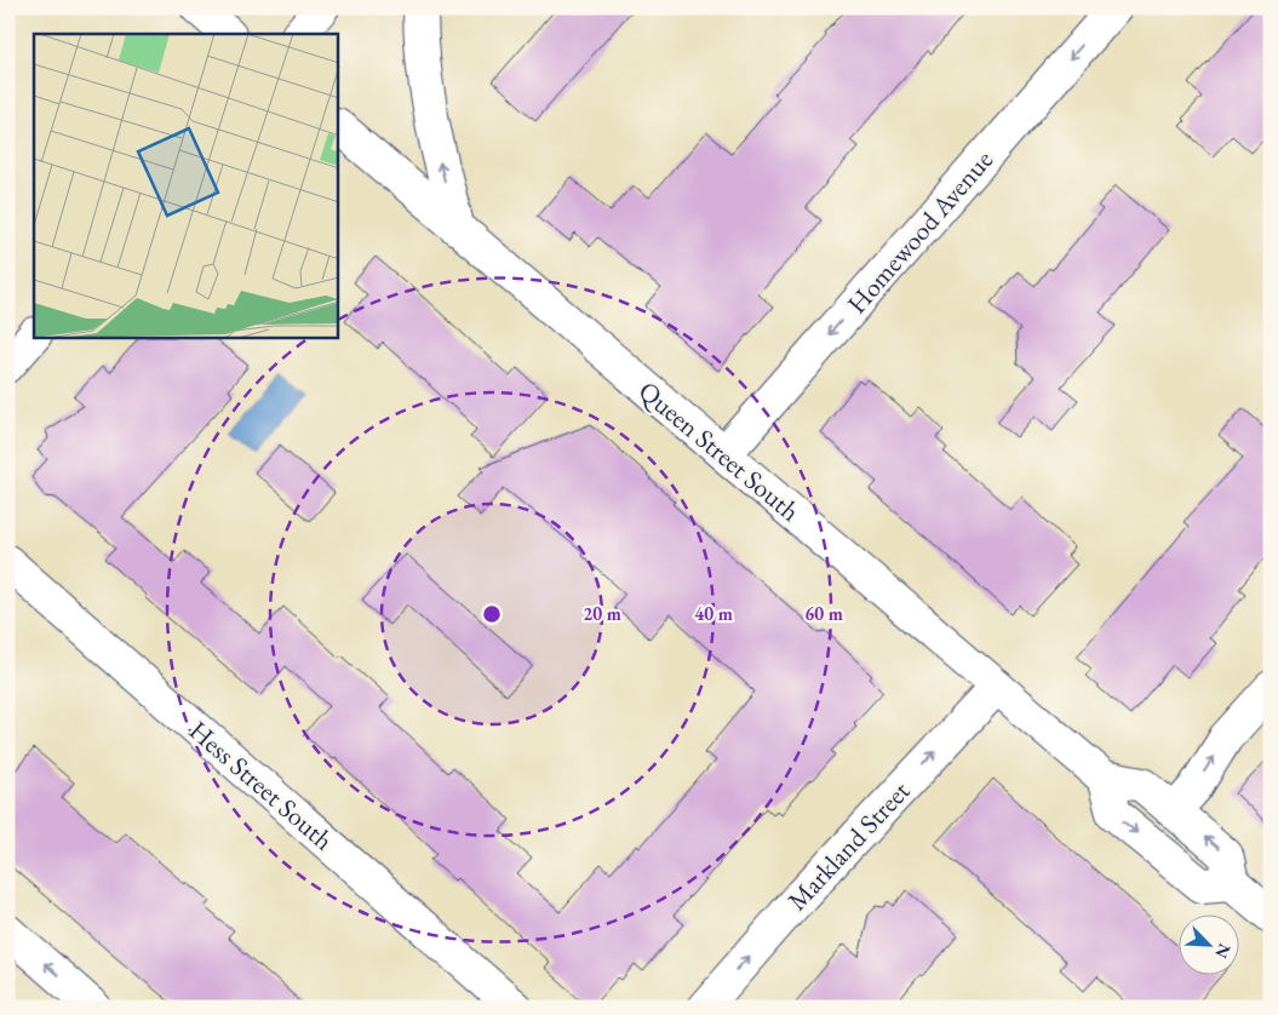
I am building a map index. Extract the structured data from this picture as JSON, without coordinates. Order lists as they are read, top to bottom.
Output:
{
  "streets": {
    "street": [
      "Homewood Avenue",
      "Queen Street South",
      "Hess Street South",
      "Markland Street"
    ]
  },
  "crossings": [
    ["Homewood Avenue", "Queen Street South"],
    ["Queen Street South", "Markland Street"]
  ],
  "one_way": ["Homewood Avenue", "Markland Street"],
  "north": "bottom right",
  "rings": ["20 m", "40 m", "60 m"]
}
